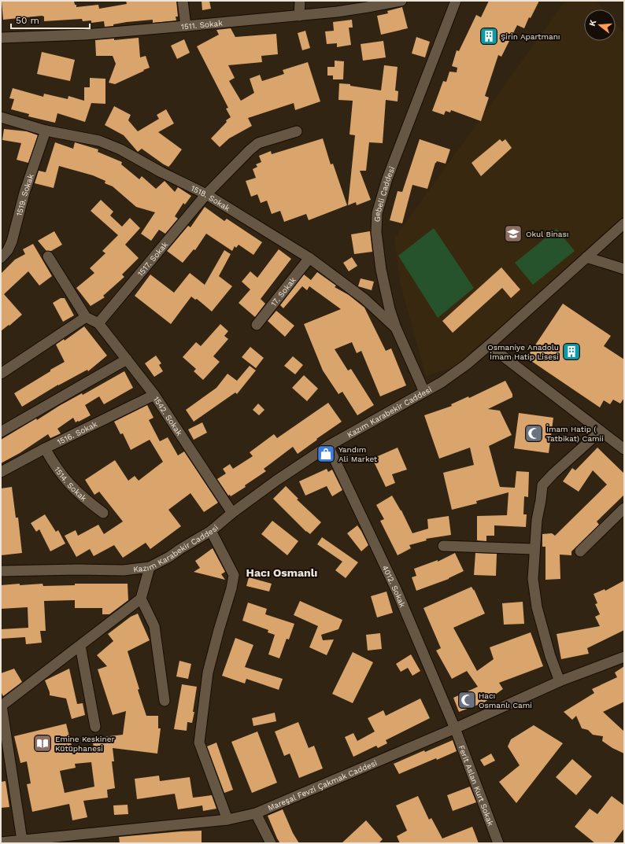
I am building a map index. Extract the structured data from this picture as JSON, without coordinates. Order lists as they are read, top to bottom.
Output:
{
  "streets": {
    "street": [
      "1511. Sokak",
      "Gebeli Caddesi",
      "1519. Sokak",
      "1518. Sokak",
      "1517. Sokak",
      "17. Sokak",
      "Kazım Karabekir Caddesi",
      "1542. Sokak",
      "1516. Sokak",
      "1514. Sokak",
      "4012. Sokak",
      "Mareşal Fevzi Çakmak Caddesi",
      "Ferit Aslan Kurt Sokak"
    ]
  },
  "crossings": [
    ["Gebeli Caddesi", "1518. Sokak"],
    ["Gebeli Caddesi", "Kazım Karabekir Caddesi"],
    ["1519. Sokak", "1518. Sokak"],
    ["1518. Sokak", "1517. Sokak"],
    ["1518. Sokak", "17. Sokak"],
    ["1517. Sokak", "1542. Sokak"],
    ["Kazım Karabekir Caddesi", "1542. Sokak"],
    ["Kazım Karabekir Caddesi", "4012. Sokak"],
    ["1542. Sokak", "1516. Sokak"],
    ["1516. Sokak", "1514. Sokak"],
    ["4012. Sokak", "Mareşal Fevzi Çakmak Caddesi"],
    ["4012. Sokak", "Ferit Aslan Kurt Sokak"],
    ["Mareşal Fevzi Çakmak Caddesi", "Ferit Aslan Kurt Sokak"]
  ],
  "districts": ["Hacı Osmanlı"],
  "places": {
    "building": ["Şirin Apartmanı", "Osmaniye Anadolu İmam Hatip Lisesi"],
    "school or university": ["Okul Binası"],
    "mosque": ["İmam Hatip ( Tatbikat) Camii", "Hacı Osmanlı Cami"],
    "shop": ["Yandım Ali Market"],
    "library": ["Emine Keskiner Kütüphanesi"]
  },
  "scale_bar": "50 m",
  "north": "left"
}
